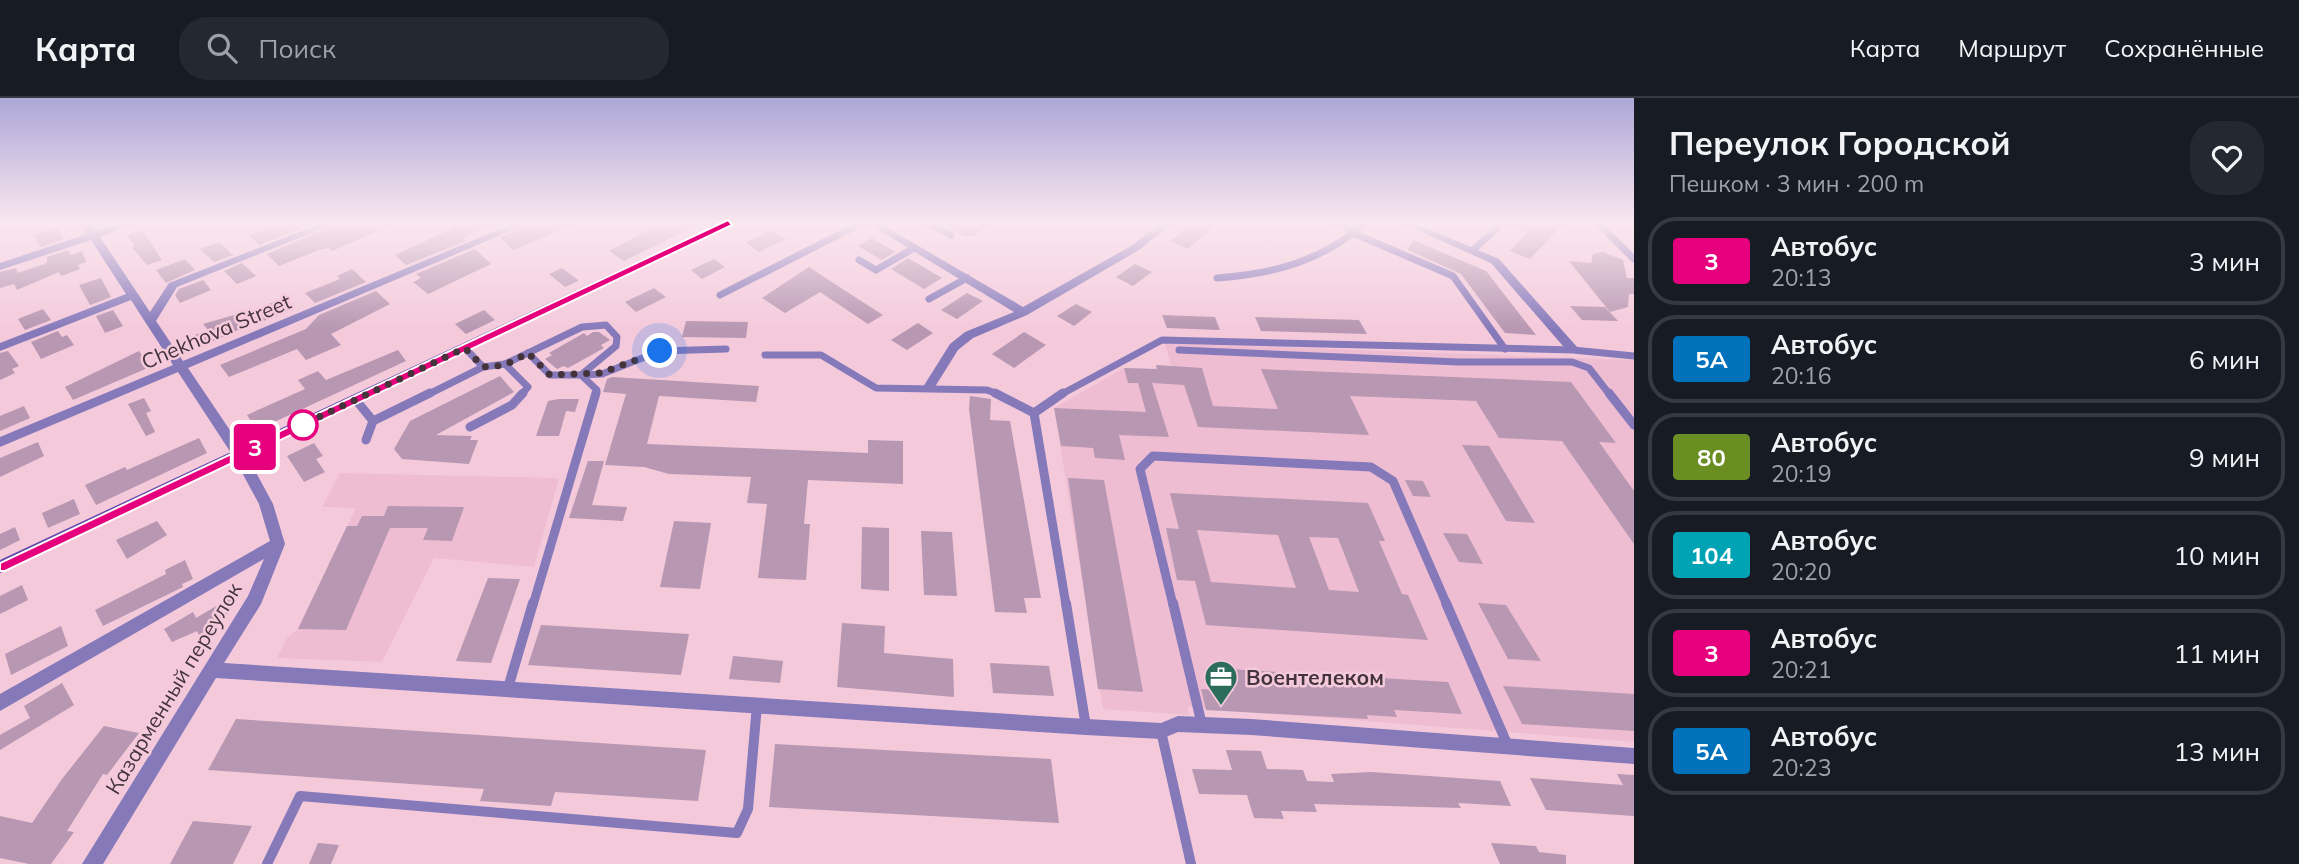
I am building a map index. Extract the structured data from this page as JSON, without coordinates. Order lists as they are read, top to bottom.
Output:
{
  "streets": {
    "street": ["Chekhova Street", "Казарменный переулок"]
  },
  "places": {
    "office": ["Воентелеком"]
  },
  "lines": ["bus line 3"],
  "page": {
    "header": "Карта",
    "search": "Поиск",
    "nav": ["Карта", "Маршрут", "Сохранённые"],
    "on_map": "3",
    "heading": ["Переулок Городской", "Пешком · 3 мин · 200 m"],
    "list": [
      {
        "mark": "3",
        "name": "Автобус",
        "note": "20:13",
        "value": "3 мин"
      },
      {
        "mark": "5А",
        "name": "Автобус",
        "note": "20:16",
        "value": "6 мин"
      },
      {
        "mark": "80",
        "name": "Автобус",
        "note": "20:19",
        "value": "9 мин"
      },
      {
        "mark": "104",
        "name": "Автобус",
        "note": "20:20",
        "value": "10 мин"
      },
      {
        "mark": "3",
        "name": "Автобус",
        "note": "20:21",
        "value": "11 мин"
      },
      {
        "mark": "5А",
        "name": "Автобус",
        "note": "20:23",
        "value": "13 мин"
      }
    ]
  }
}
